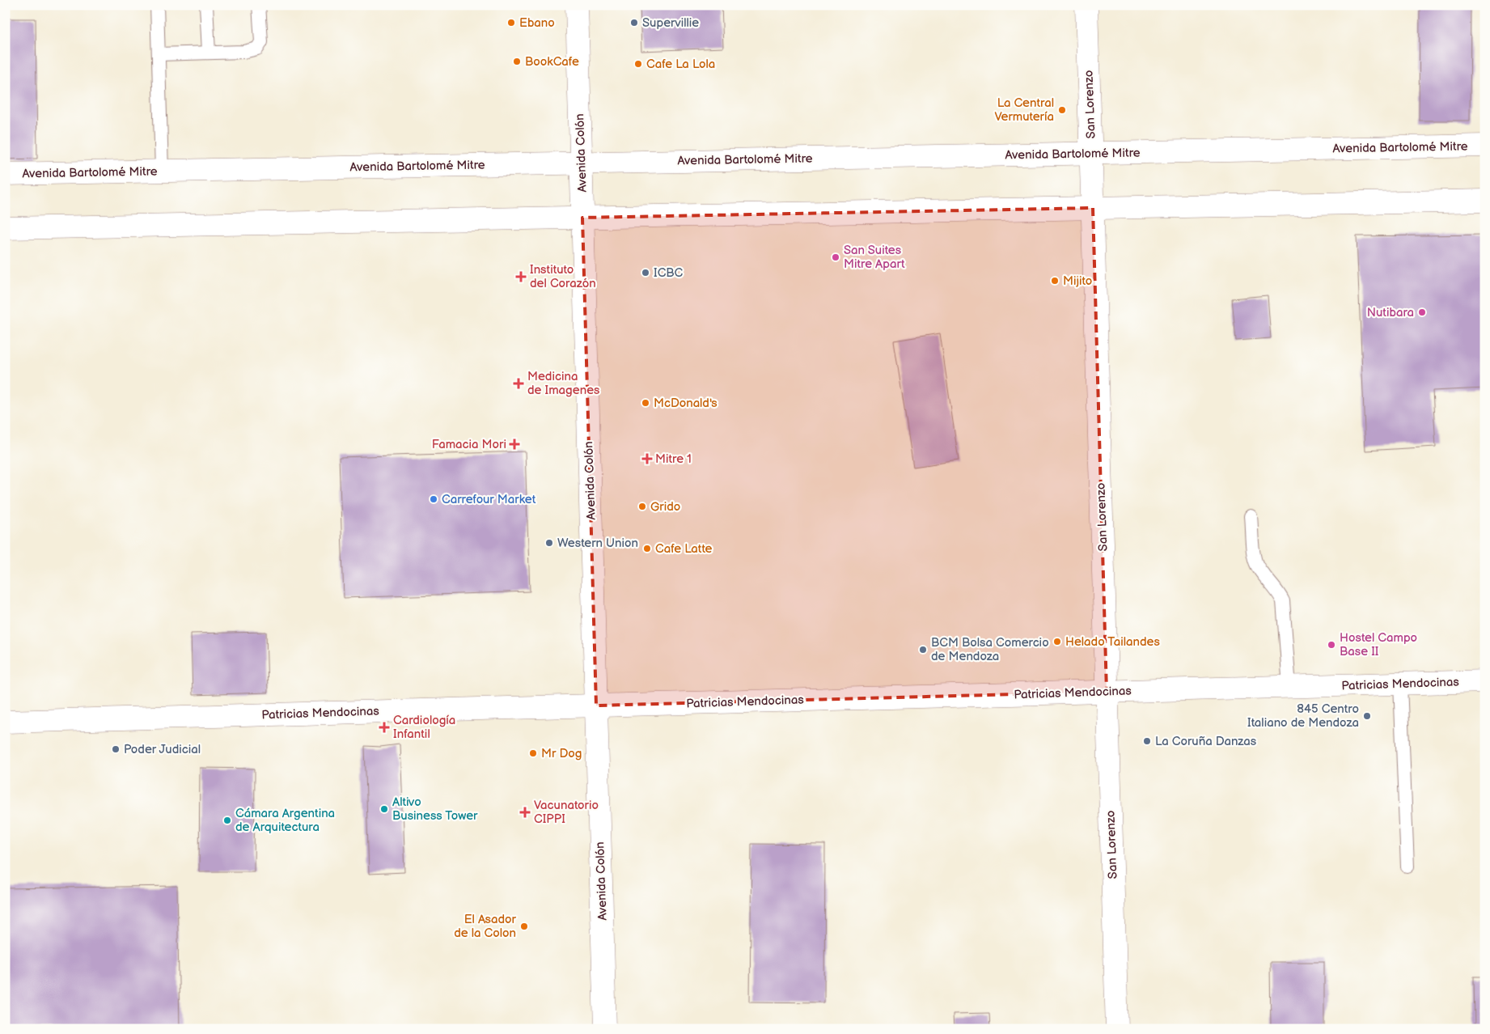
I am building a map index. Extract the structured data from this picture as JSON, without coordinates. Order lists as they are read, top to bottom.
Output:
{
  "streets": {
    "street": [
      "San Lorenzo",
      "Avenida Bartolomé Mitre",
      "Avenida Colón",
      "Patricias Mendocinas"
    ]
  },
  "crossings": [
    ["San Lorenzo", "Avenida Bartolomé Mitre"],
    ["San Lorenzo", "Patricias Mendocinas"],
    ["Avenida Bartolomé Mitre", "Avenida Colón"],
    ["Avenida Colón", "Patricias Mendocinas"]
  ],
  "places": {
    "other": [
      "Ebano",
      "Supervillie",
      "BookCafe",
      "Cafe La Lola",
      "La Central Vermutería",
      "San Suites Mitre Apart",
      "ICBC",
      "Mijito",
      "Nutibara",
      "McDonald's",
      "Carrefour Market",
      "Grido",
      "Western Union",
      "Cafe Latte",
      "Helado Tailandes",
      "Hostel Campo Base II",
      "BCM Bolsa Comercio de Mendoza",
      "845 Centro Italiano de Mendoza",
      "La Coruña Danzas",
      "Poder Judicial",
      "Mr Dog",
      "Altivo Business Tower",
      "Cámara Argentina de Arquitectura",
      "El Asador de la Colon"
    ],
    "health": [
      "Instituto del Corazón",
      "Medicina de Imagenes",
      "Famacia Mori",
      "Mitre 1",
      "Cardiología Infantil",
      "Vacunatorio CIPPI"
    ]
  }
}
